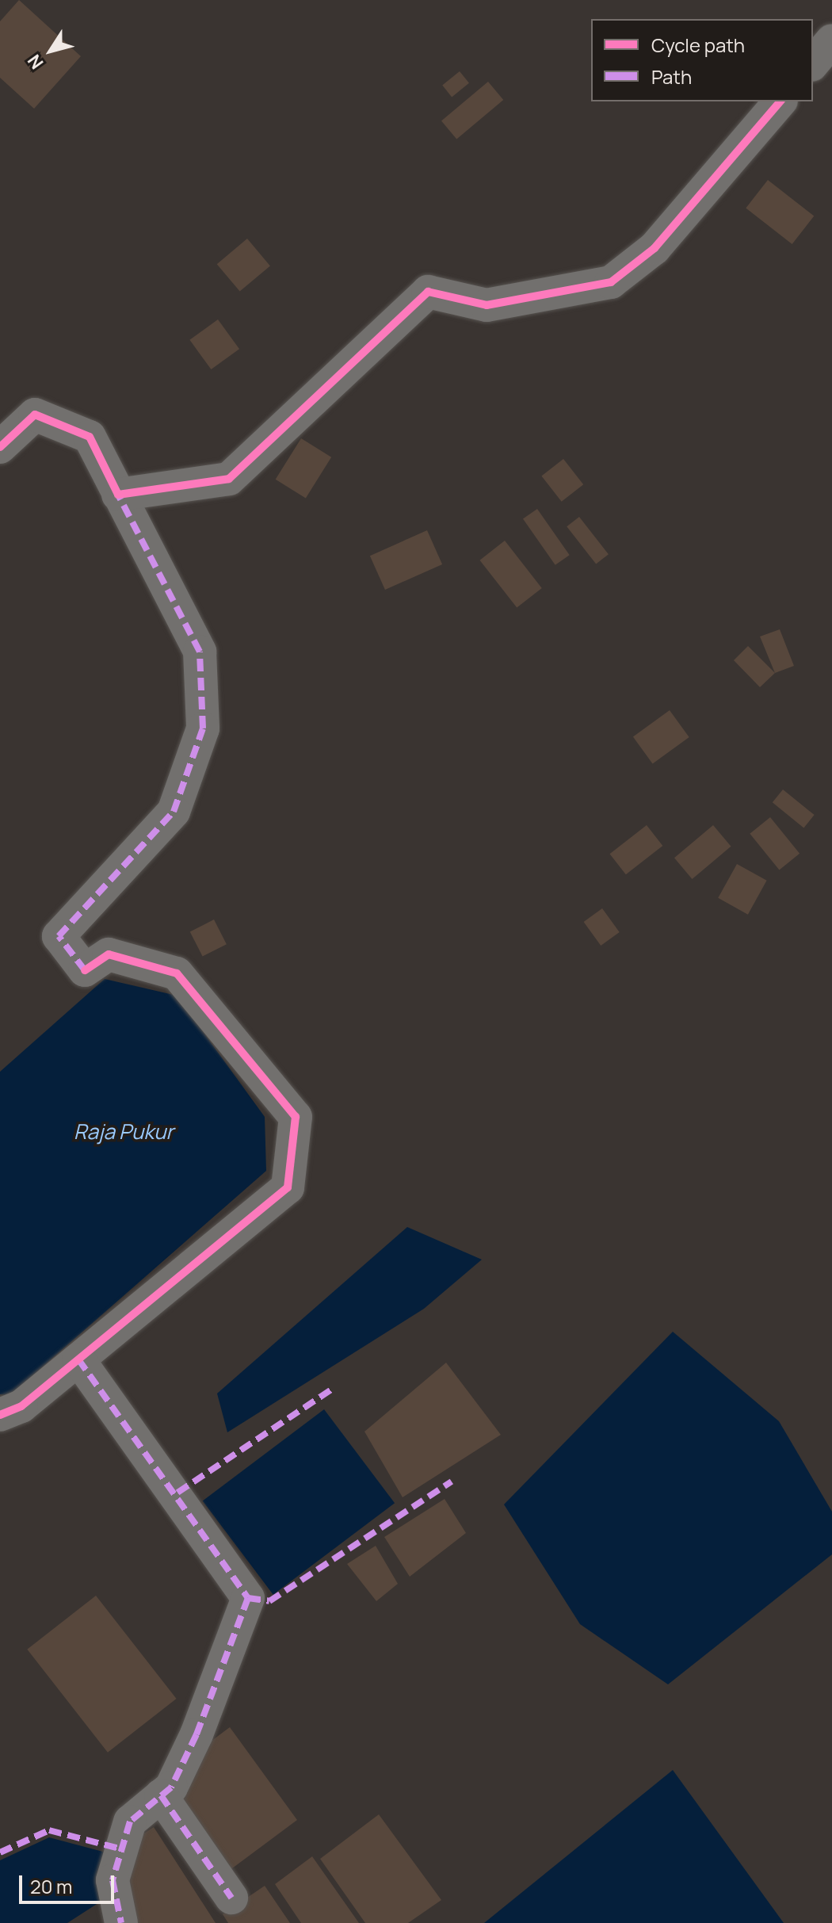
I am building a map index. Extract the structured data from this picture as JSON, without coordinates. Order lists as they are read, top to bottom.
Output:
{
  "water": ["Raja Pukur"],
  "legend": ["Cycle path", "Path"],
  "scale_bar": "20 m",
  "north": "bottom left"
}
